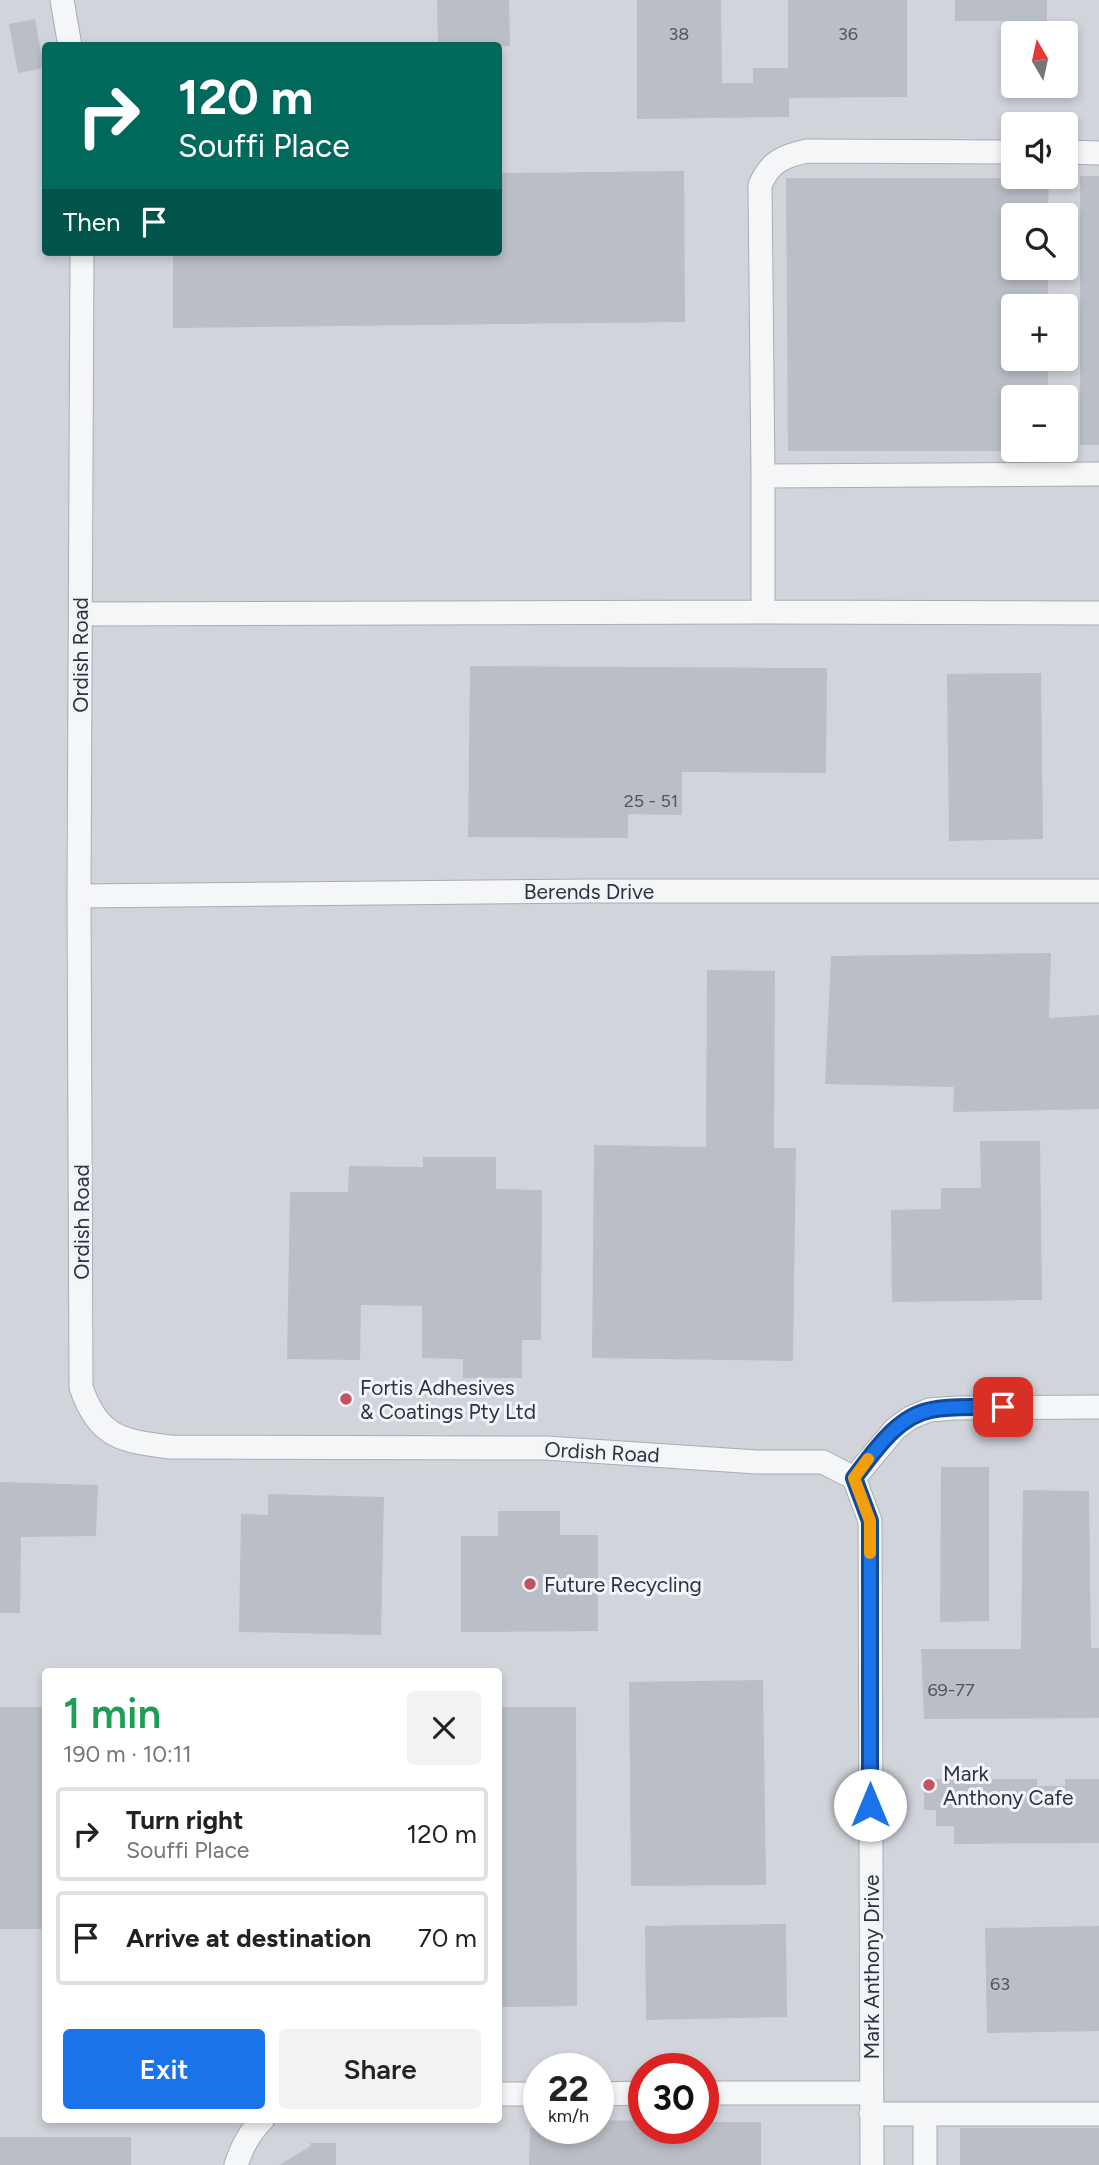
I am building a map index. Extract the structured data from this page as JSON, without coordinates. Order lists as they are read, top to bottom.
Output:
{
  "streets": {
    "street": ["Ordish Road", "Berends Drive", "Mark Anthony Drive"]
  },
  "crossings": [
    ["Ordish Road", "Berends Drive"],
    ["Ordish Road", "Mark Anthony Drive"]
  ],
  "places": ["Fortis Adhesives & Coatings Pty Ltd", "Future Recycling", "Mark Anthony Cafe"],
  "house_numbers": [
    "38",
    "36",
    "25 - 51",
    "69-77",
    "63"
  ],
  "north": "top",
  "page": {
    "map_buttons": ["+", "−"],
    "turn": ["120 m", "Souffi Place"],
    "then": "Then",
    "heading": ["1 min", "190 m · 10:11"],
    "list": [
      {
        "name": "Turn right",
        "note": "Souffi Place",
        "value": "120 m"
      },
      {
        "name": "Arrive at destination",
        "value": "70 m"
      }
    ],
    "buttons": ["Exit", "Share"],
    "speed": "22 km/h",
    "limit": "30"
  }
}
